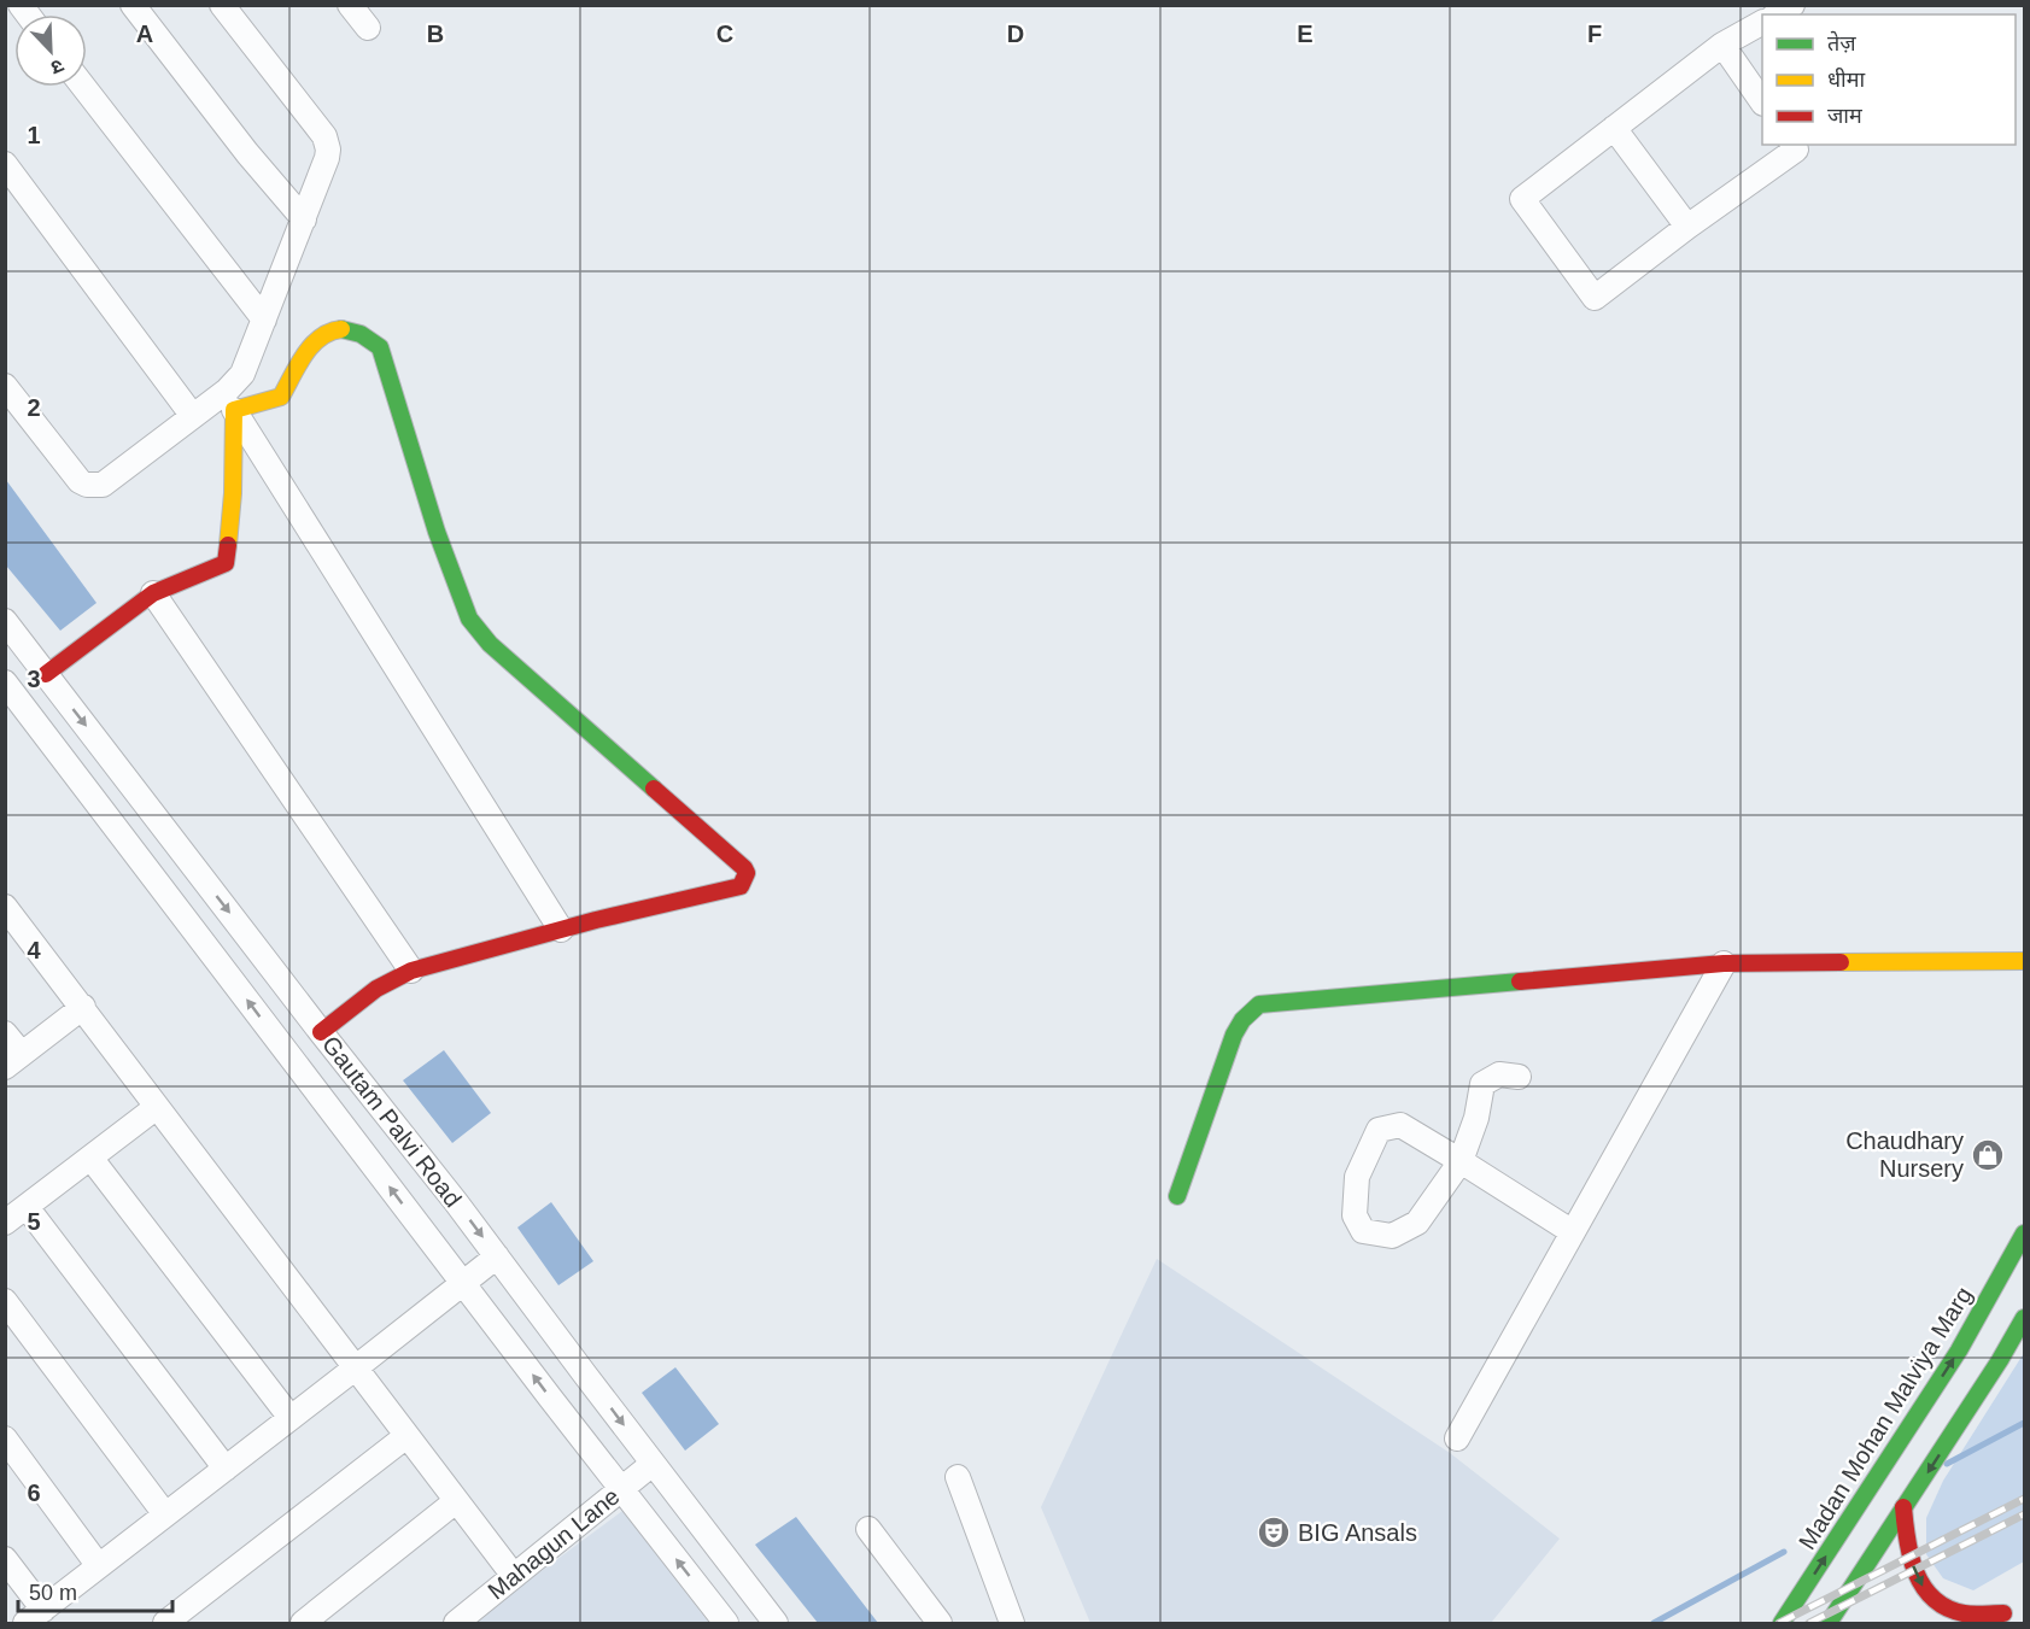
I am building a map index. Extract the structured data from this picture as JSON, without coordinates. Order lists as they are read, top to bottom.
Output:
{
  "streets": {
    "street": ["Gautam Palvi Road", "Madan Mohan Malviya Marg", "Mahagun Lane"]
  },
  "crossings": [
    ["Gautam Palvi Road", "Mahagun Lane"]
  ],
  "places": {
    "shop": ["Chaudhary Nursery"],
    "theatre": ["BIG Ansals"]
  },
  "legend": ["तेज़", "धीमा", "जाम"],
  "scale_bar": "50 m",
  "north": "bottom right",
  "grid": {
    "columns": [
      "A",
      "B",
      "C",
      "D",
      "E",
      "F"
    ],
    "rows": [
      "1",
      "2",
      "3",
      "4",
      "5",
      "6"
    ]
  }
}
